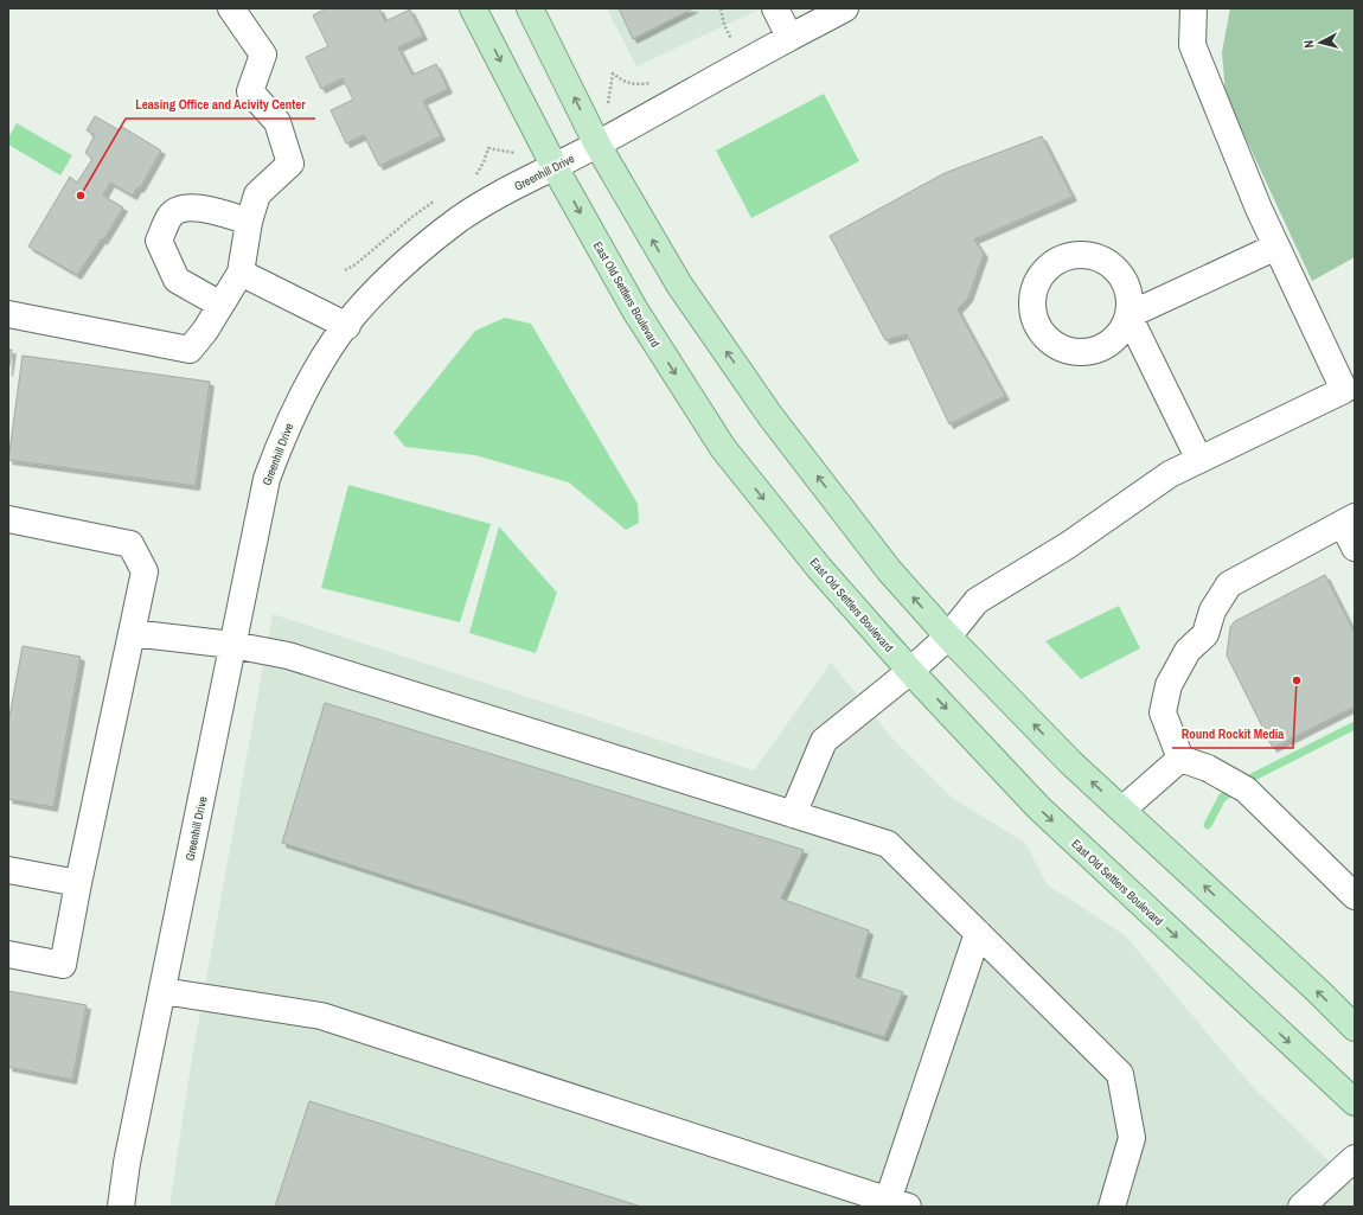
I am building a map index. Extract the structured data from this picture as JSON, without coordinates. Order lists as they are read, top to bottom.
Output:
{
  "streets": {
    "main road": ["East Old Settlers Boulevard"],
    "street": ["Greenhill Drive"]
  },
  "crossings": [
    ["Greenhill Drive", "East Old Settlers Boulevard"]
  ],
  "places": ["Leasing Office and Acivity Center", "Round Rockit Media"],
  "north": "left"
}
